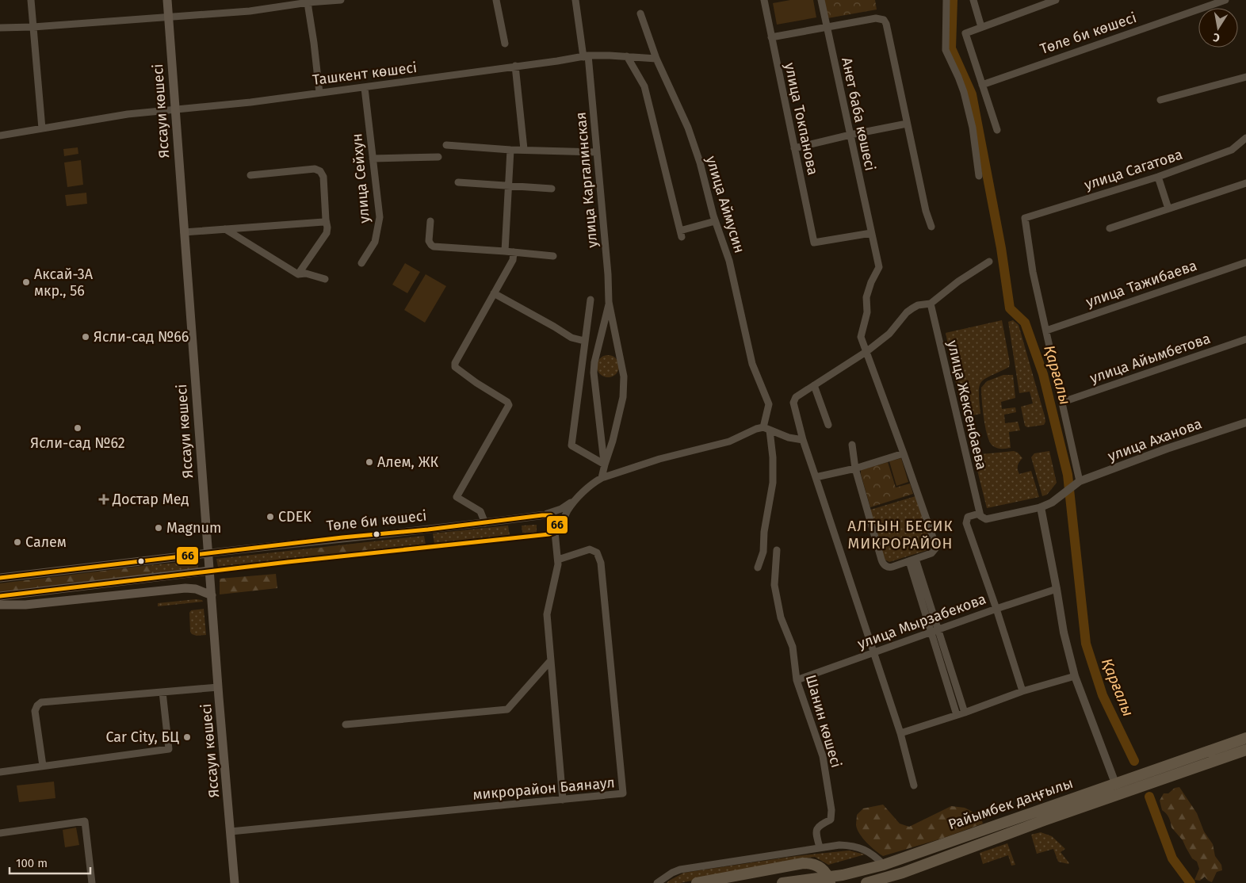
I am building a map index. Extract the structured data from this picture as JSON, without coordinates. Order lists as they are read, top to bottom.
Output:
{
  "streets": {
    "highway": ["Райымбек даңғылы"],
    "main road": ["Төле би көшесі", "Яссауи көшесі"],
    "street": [
      "Ташкент көшесі",
      "Анет баба көшесі",
      "улица Токпанова",
      "улица Сагатова",
      "улица Сейхун",
      "улица Каргалинская",
      "улица Аймусин",
      "улица Тажибаева",
      "улица Айымбетова",
      "улица Жексенбаева",
      "улица Аханова",
      "улица Мырзабекова",
      "Шанин көшесі",
      "микрорайон Баянаул"
    ]
  },
  "crossings": [
    ["Төле би көшесі", "Яссауи көшесі"],
    ["Ташкент көшесі", "Яссауи көшесі"],
    ["Ташкент көшесі", "улица Сейхун"],
    ["Ташкент көшесі", "улица Каргалинская"],
    ["Ташкент көшесі", "улица Аймусин"],
    ["Яссауи көшесі", "микрорайон Баянаул"],
    ["Анет баба көшесі", "улица Токпанова"],
    ["улица Сагатова", "улица Тажибаева"],
    ["улица Мырзабекова", "Шанин көшесі"]
  ],
  "districts": ["АЛТЫН БЕСИК МИКРОРАЙОН"],
  "water": ["Қарғалы"],
  "places": {
    "other": [
      "Аксай-3А мкр., 56",
      "Ясли-сад №66",
      "Ясли-сад №62",
      "Алем, ЖК",
      "CDEK",
      "Magnum",
      "Салем",
      "Car City, БЦ"
    ],
    "health": ["Достар Мед"]
  },
  "lines": ["transit line 66"],
  "scale_bar": "100 m",
  "north": "bottom"
}
